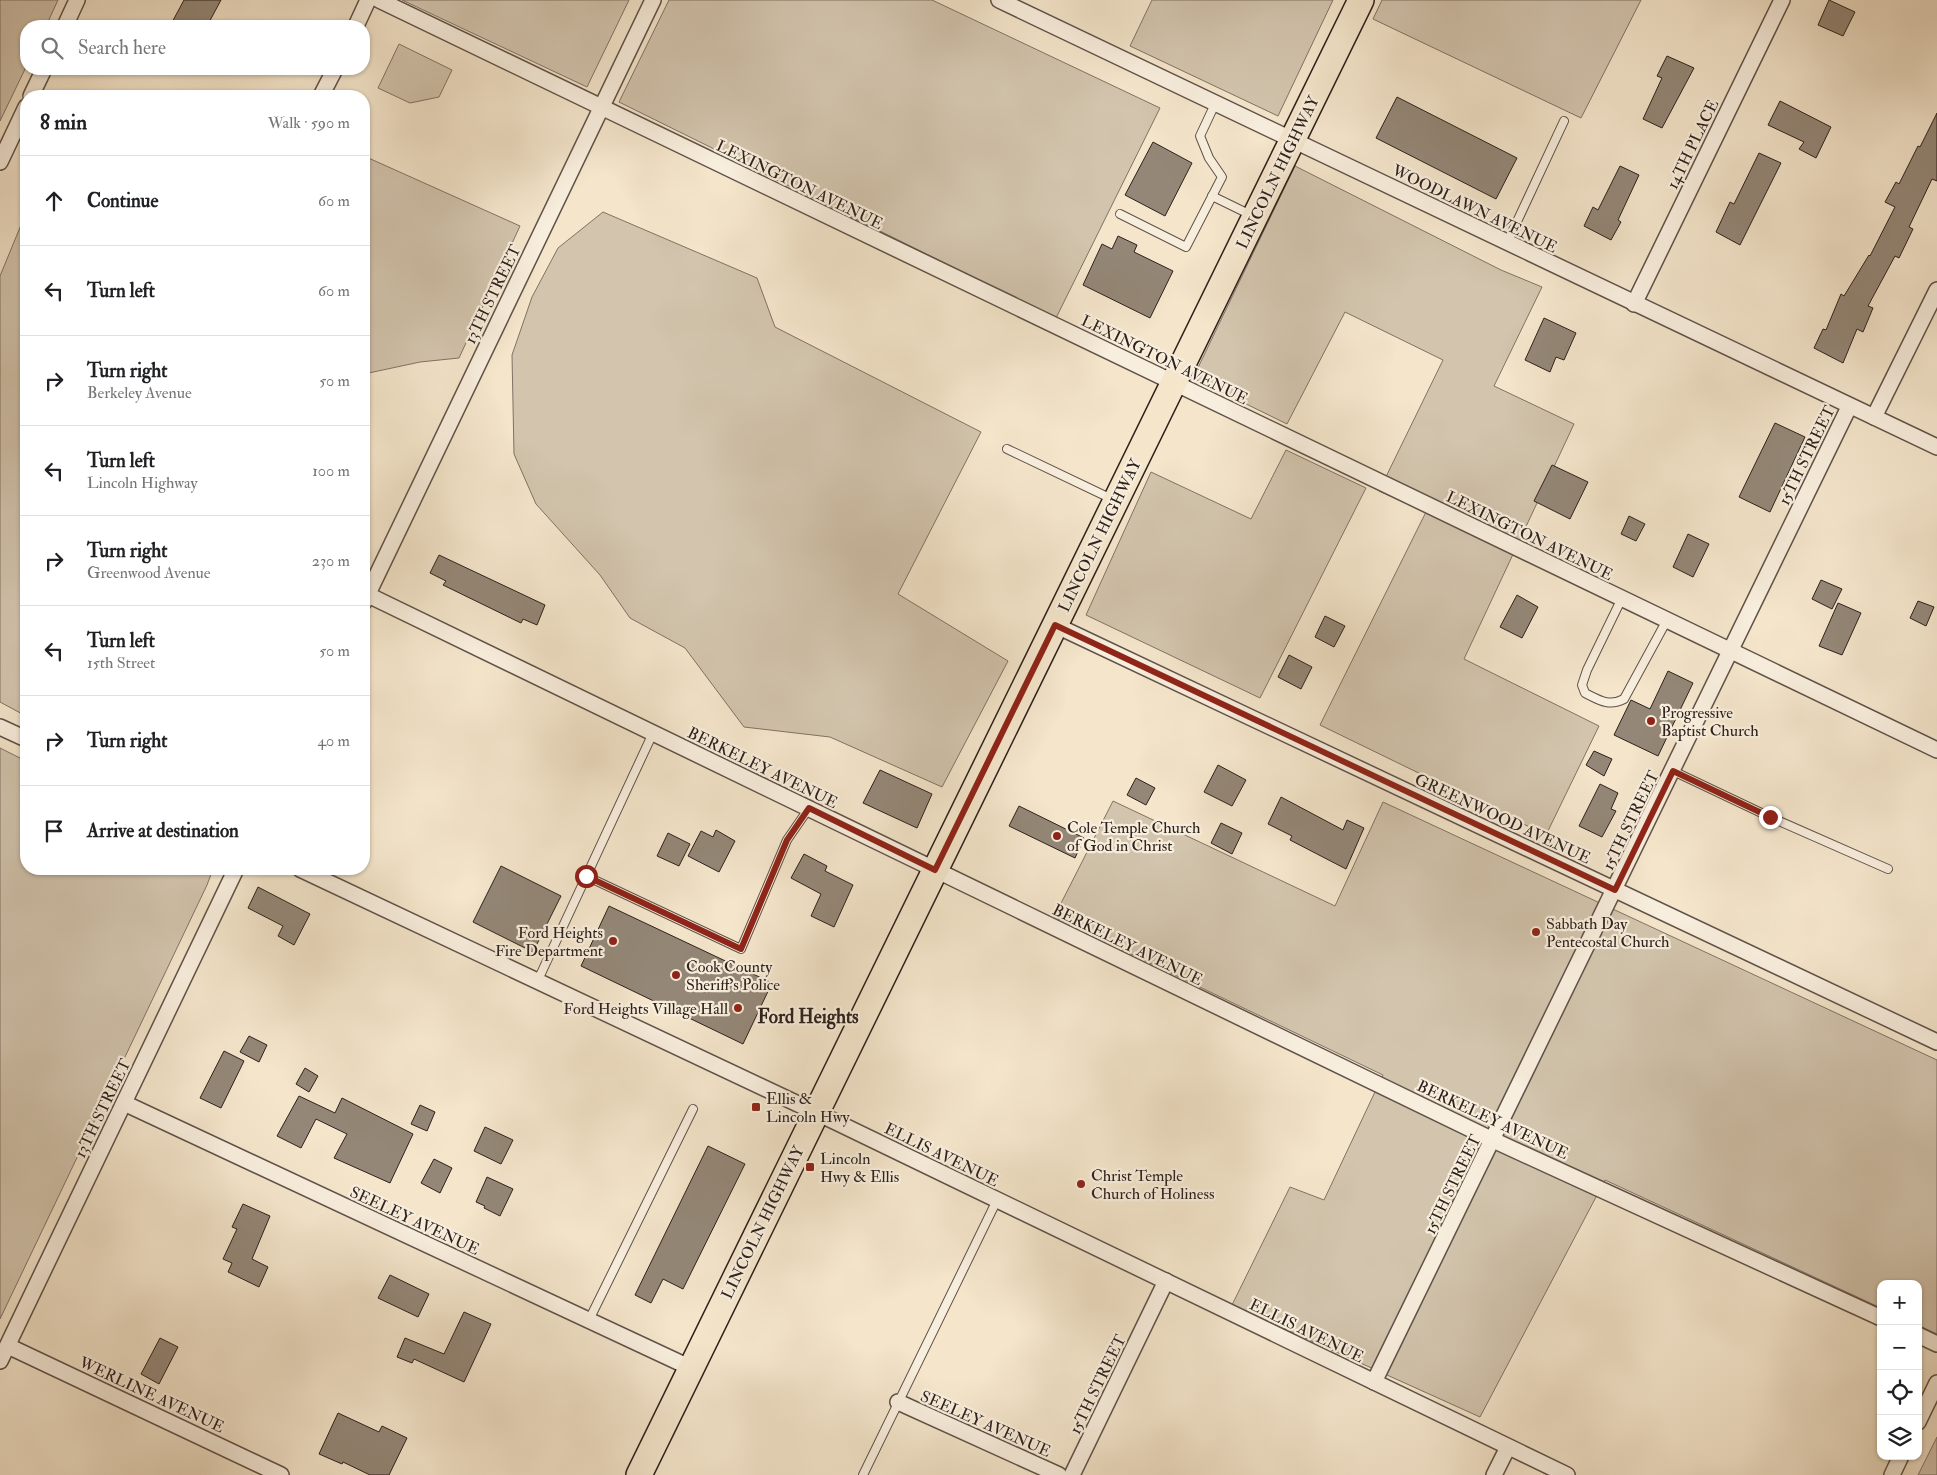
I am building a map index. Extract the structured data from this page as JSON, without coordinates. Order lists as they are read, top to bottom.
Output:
{
  "streets": {
    "main road": ["LINCOLN HIGHWAY"],
    "street": [
      "14TH PLACE",
      "LEXINGTON AVENUE",
      "WOODLAWN AVENUE",
      "13TH STREET",
      "15TH STREET",
      "BERKELEY AVENUE",
      "GREENWOOD AVENUE",
      "ELLIS AVENUE",
      "SEELEY AVENUE",
      "WERLINE AVENUE"
    ]
  },
  "crossings": [
    ["14TH PLACE", "WOODLAWN AVENUE"],
    ["LINCOLN HIGHWAY", "LEXINGTON AVENUE"],
    ["LINCOLN HIGHWAY", "WOODLAWN AVENUE"],
    ["LINCOLN HIGHWAY", "BERKELEY AVENUE"],
    ["LINCOLN HIGHWAY", "GREENWOOD AVENUE"],
    ["LINCOLN HIGHWAY", "ELLIS AVENUE"],
    ["LINCOLN HIGHWAY", "SEELEY AVENUE"],
    ["LEXINGTON AVENUE", "13TH STREET"],
    ["LEXINGTON AVENUE", "15TH STREET"],
    ["WOODLAWN AVENUE", "15TH STREET"],
    ["13TH STREET", "SEELEY AVENUE"],
    ["13TH STREET", "WERLINE AVENUE"],
    ["15TH STREET", "BERKELEY AVENUE"],
    ["15TH STREET", "GREENWOOD AVENUE"],
    ["15TH STREET", "ELLIS AVENUE"]
  ],
  "districts": ["Ford Heights"],
  "places": {
    "other": [
      "Progressive Baptist Church",
      "Cole Temple Church of God in Christ",
      "Sabbath Day Pentecostal Church",
      "Ford Heights Fire Department",
      "Cook County Sheriff's Police",
      "Ford Heights Village Hall",
      "Christ Temple Church of Holiness"
    ],
    "transit": ["Ellis & Lincoln Hwy", "Lincoln Hwy & Ellis"]
  },
  "page": {
    "search": "Search here",
    "heading": ["8 min", "Walk · 590 m"],
    "list": [
      ["Continue", "60 m"],
      ["Turn left", "60 m"],
      ["Turn right", "Berkeley Avenue", "50 m"],
      ["Turn left", "Lincoln Highway", "100 m"],
      ["Turn right", "Greenwood Avenue", "230 m"],
      ["Turn left", "15th Street", "50 m"],
      ["Turn right", "40 m"],
      "Arrive at destination"
    ],
    "map_buttons": ["+", "−"]
  }
}
